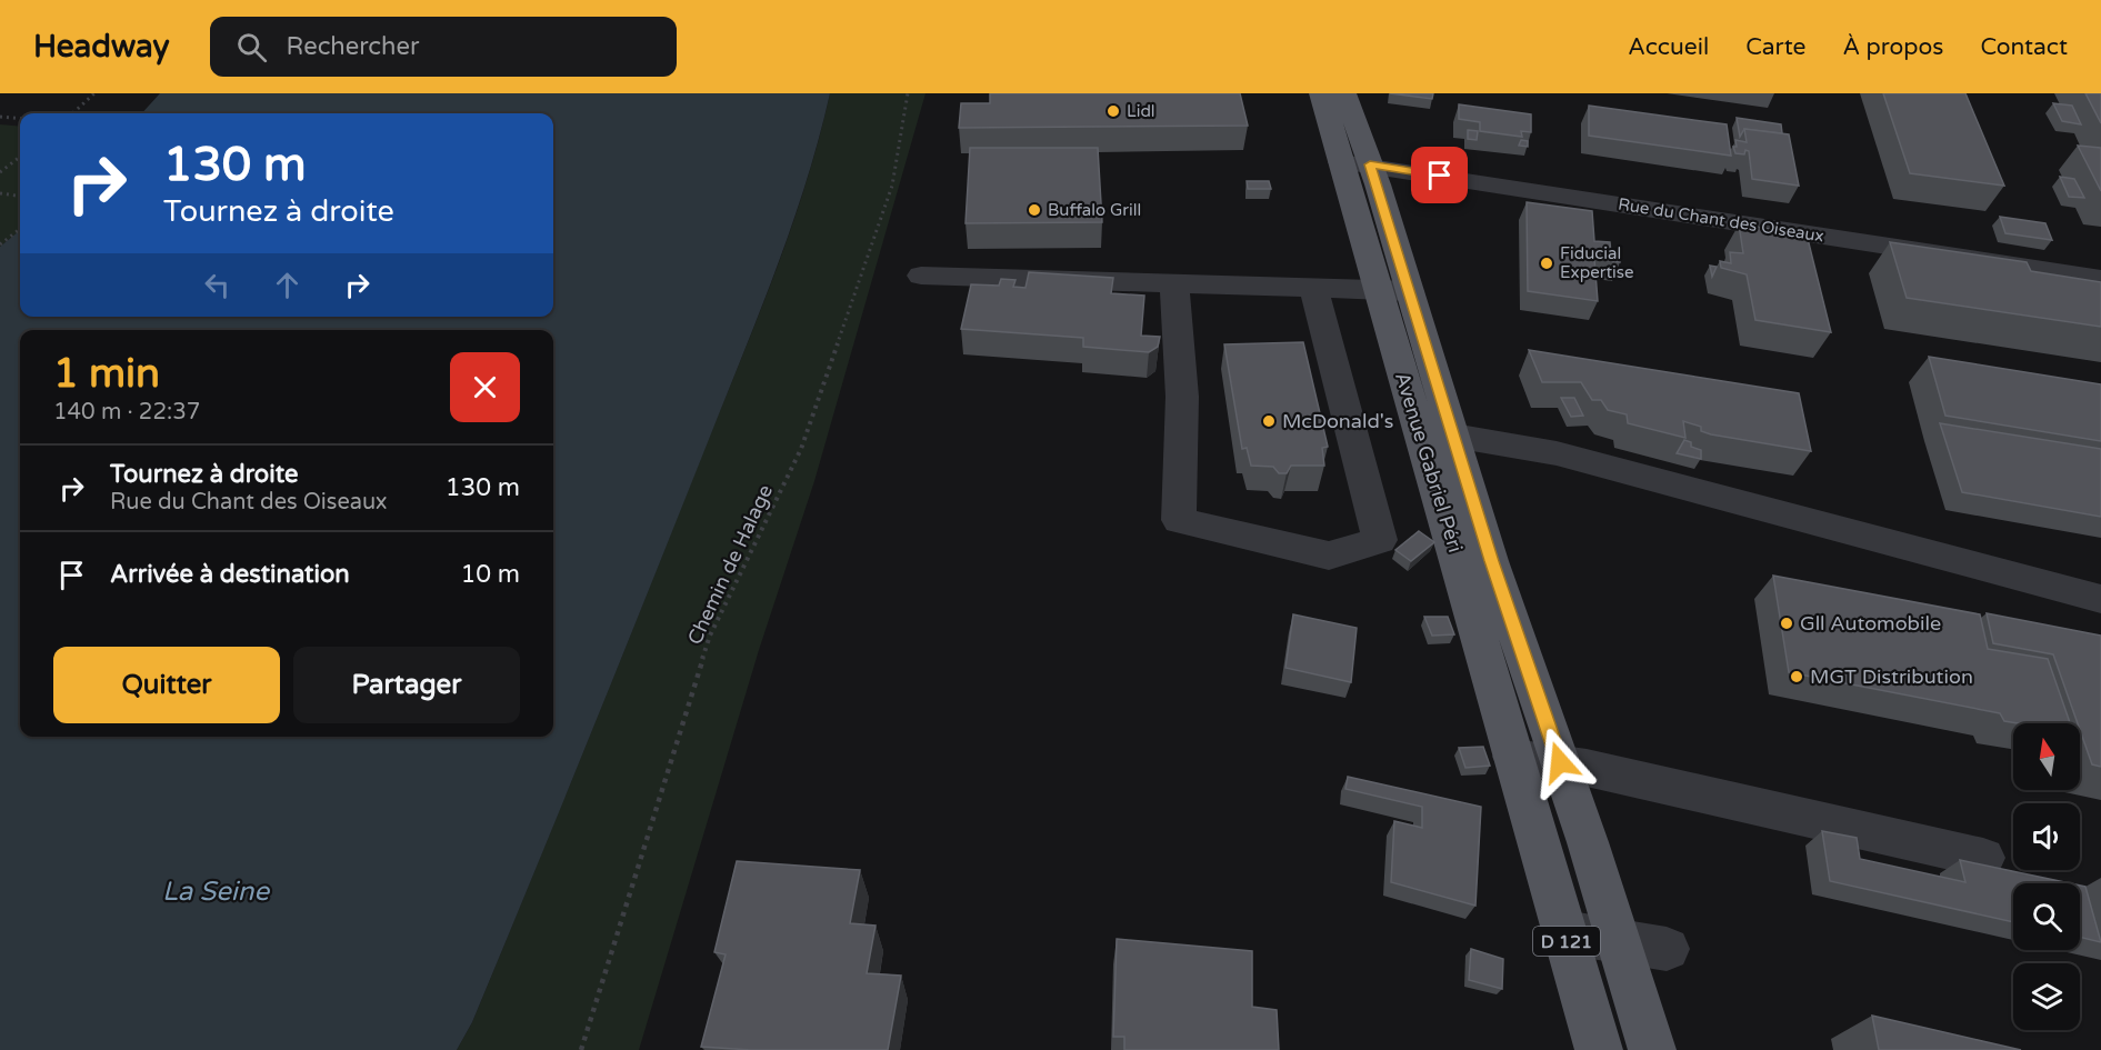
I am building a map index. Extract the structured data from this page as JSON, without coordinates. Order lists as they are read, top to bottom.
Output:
{
  "streets": {
    "main road": ["Avenue Gabriel Péri", "D 121"],
    "street": ["Rue du Chant des Oiseaux"],
    "path": ["Chemin de Halage"]
  },
  "crossings": [
    ["Rue du Chant des Oiseaux", "Avenue Gabriel Péri"],
    ["Avenue Gabriel Péri", "D 121"]
  ],
  "water": ["La Seine"],
  "places": [
    "Lidl",
    "Buffalo Grill",
    "Fiducial Expertise",
    "McDonald's",
    "Gll Automobile",
    "MGT Distribution"
  ],
  "north": "top",
  "page": {
    "header": "Headway",
    "search": "Rechercher",
    "nav": [
      "Accueil",
      "Carte",
      "À propos",
      "Contact"
    ],
    "turn": ["130 m", "Tournez à droite"],
    "heading": ["1 min", "140 m · 22:37"],
    "list": [
      {
        "name": "Tournez à droite",
        "note": "Rue du Chant des Oiseaux",
        "value": "130 m"
      },
      {
        "name": "Arrivée à destination",
        "value": "10 m"
      }
    ],
    "buttons": ["Quitter", "Partager"]
  }
}
